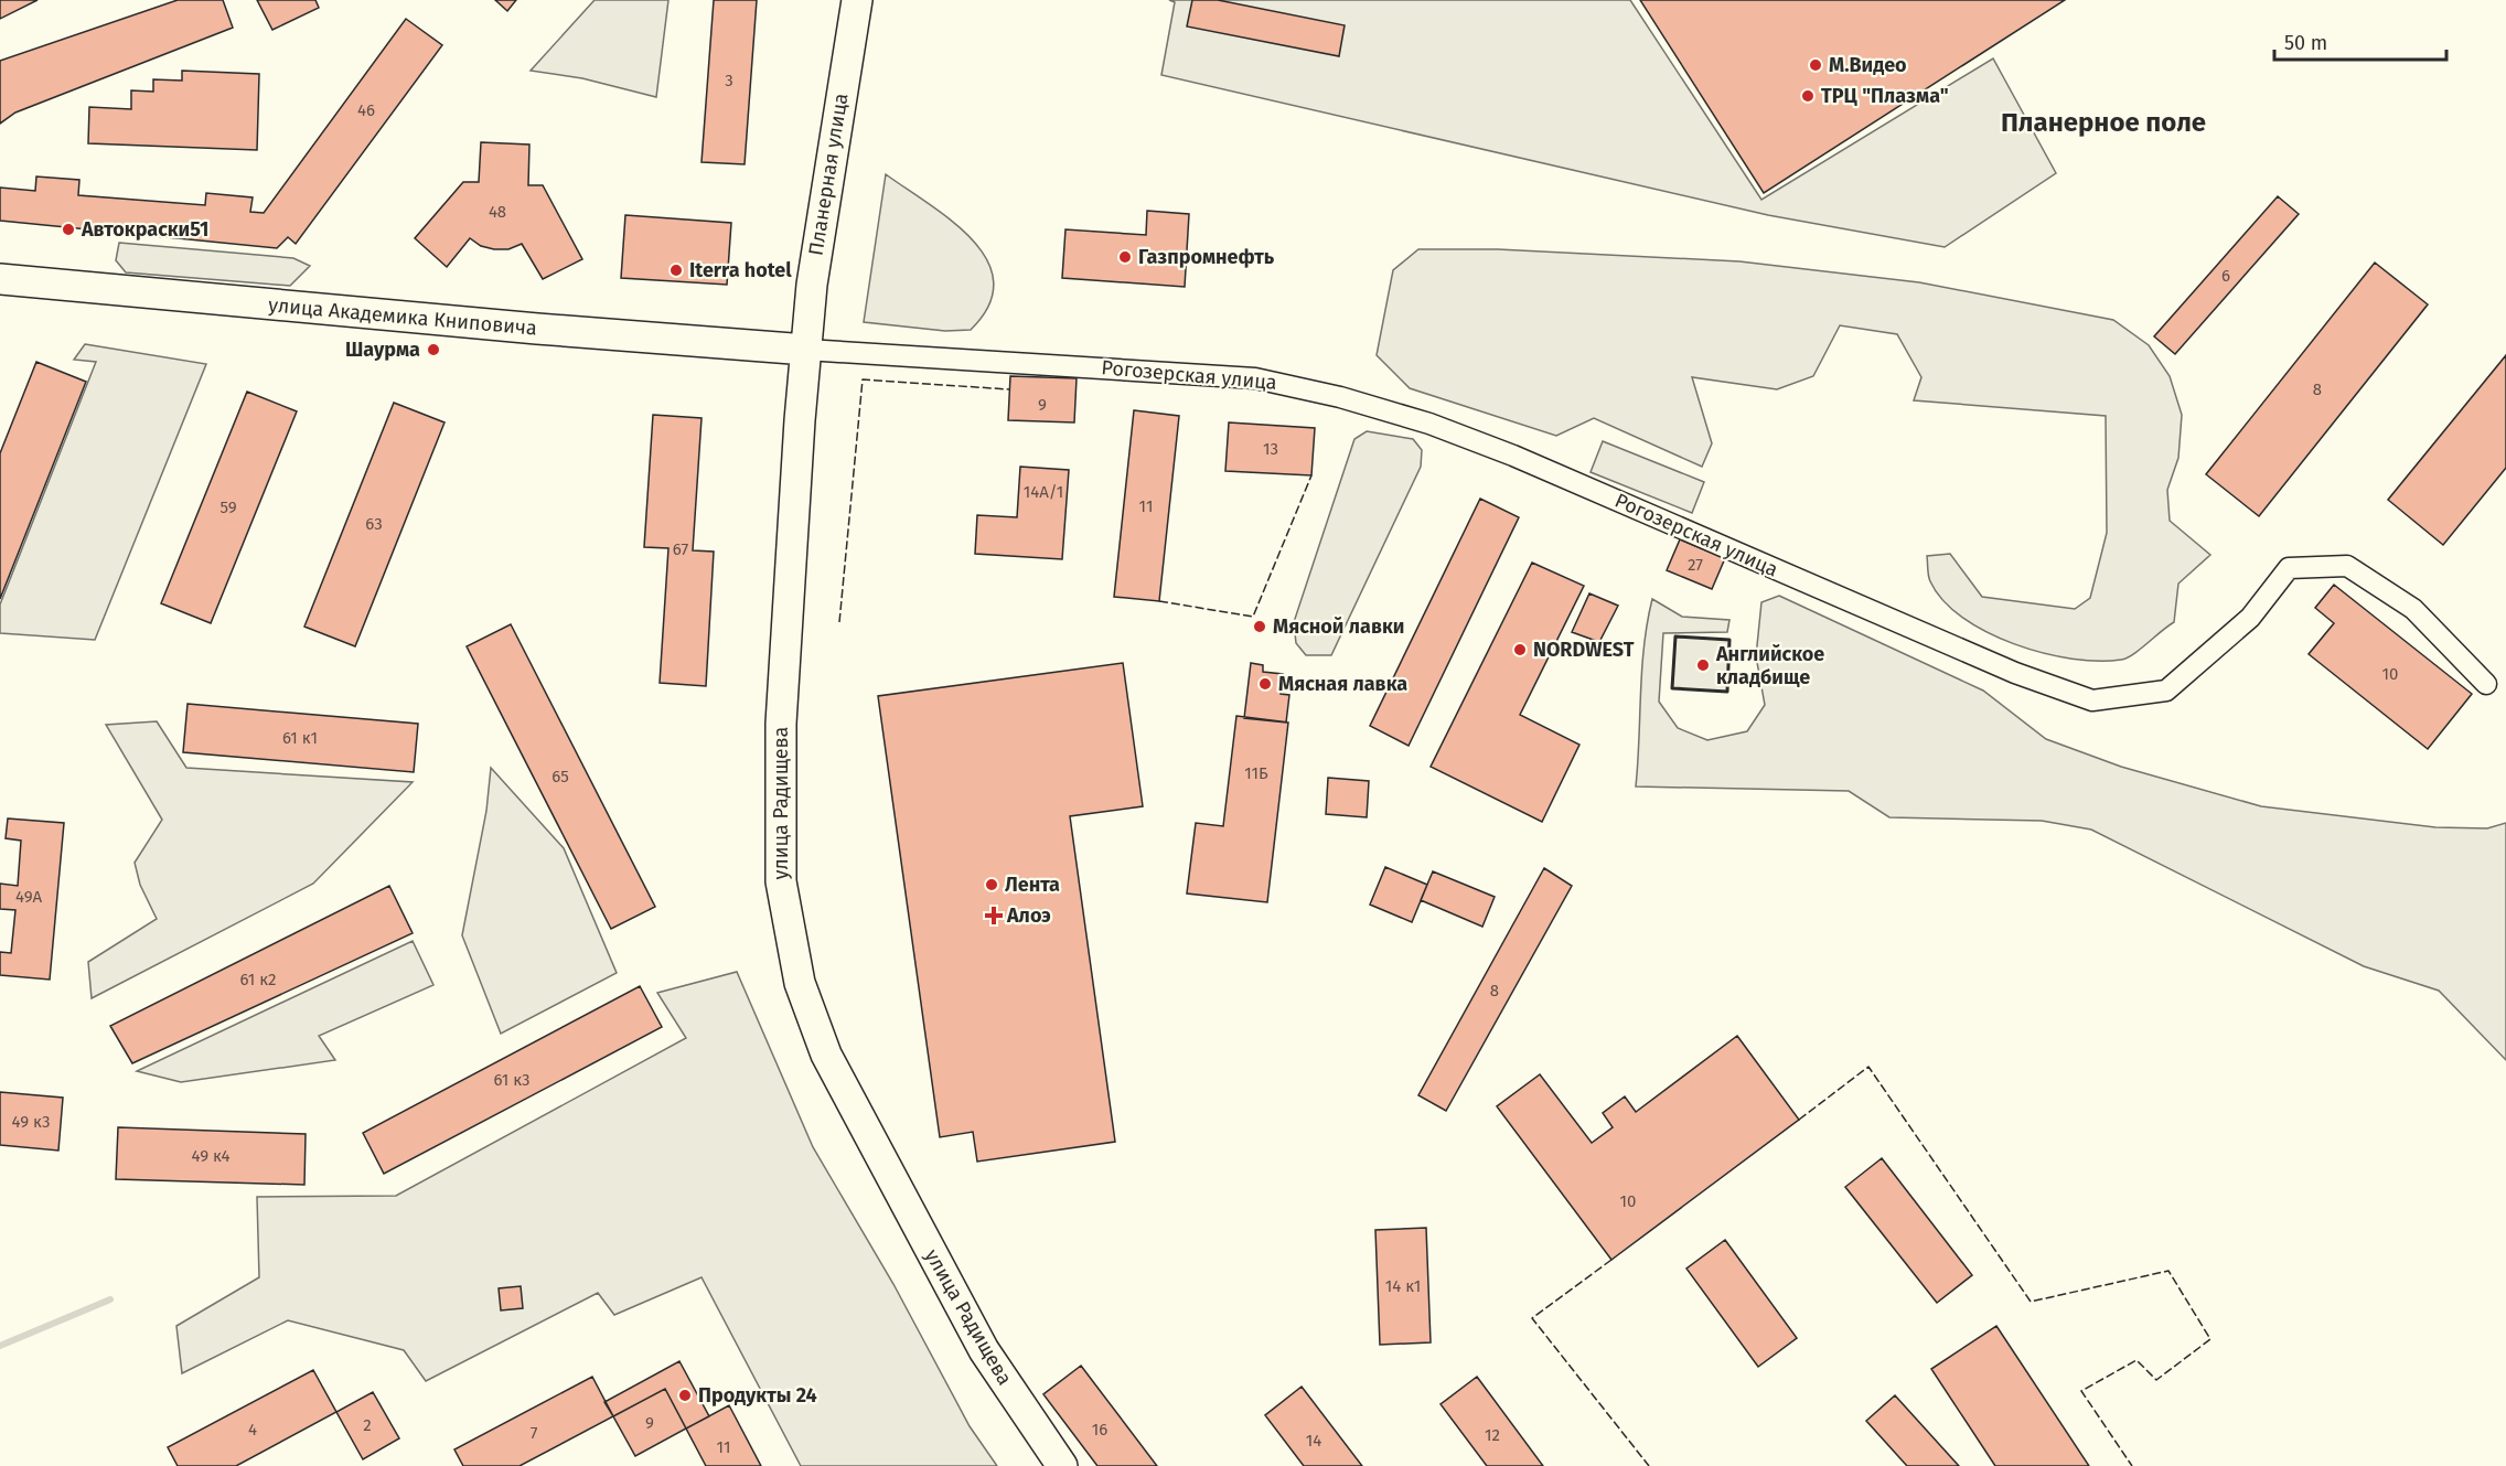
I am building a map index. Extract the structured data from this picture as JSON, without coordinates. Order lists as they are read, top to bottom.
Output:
{
  "streets": {
    "street": [
      "Планерная улица",
      "улица Академика Книповича",
      "Рогозерская улица",
      "улица Радищева"
    ]
  },
  "crossings": [
    ["Планерная улица", "улица Академика Книповича"],
    ["Планерная улица", "Рогозерская улица"],
    ["Планерная улица", "улица Радищева"],
    ["улица Академика Книповича", "Рогозерская улица"],
    ["улица Академика Книповича", "улица Радищева"],
    ["Рогозерская улица", "улица Радищева"]
  ],
  "districts": ["Планерное поле"],
  "places": {
    "other": [
      "M.Видео",
      "ТРЦ \"Плазма\"",
      "Автокраски51",
      "Газпромнефть",
      "Iterra hotel",
      "Шаурма",
      "Мясной лавки",
      "NORDWEST",
      "Английское кладбище",
      "Мясная лавка",
      "Лента",
      "Продукты 24"
    ],
    "health": ["Алоэ"]
  },
  "house_numbers": [
    "3",
    "46",
    "48",
    "6",
    "8",
    "9",
    "13",
    "14А/1",
    "11",
    "59",
    "63",
    "67",
    "27",
    "10",
    "61 к1",
    "11Б",
    "65",
    "49А",
    "61 к2",
    "8",
    "61 к3",
    "49 к3",
    "49 к4",
    "10",
    "14 к1",
    "9",
    "2",
    "4",
    "16",
    "7",
    "12",
    "14",
    "11"
  ],
  "scale_bar": "50 m"
}
